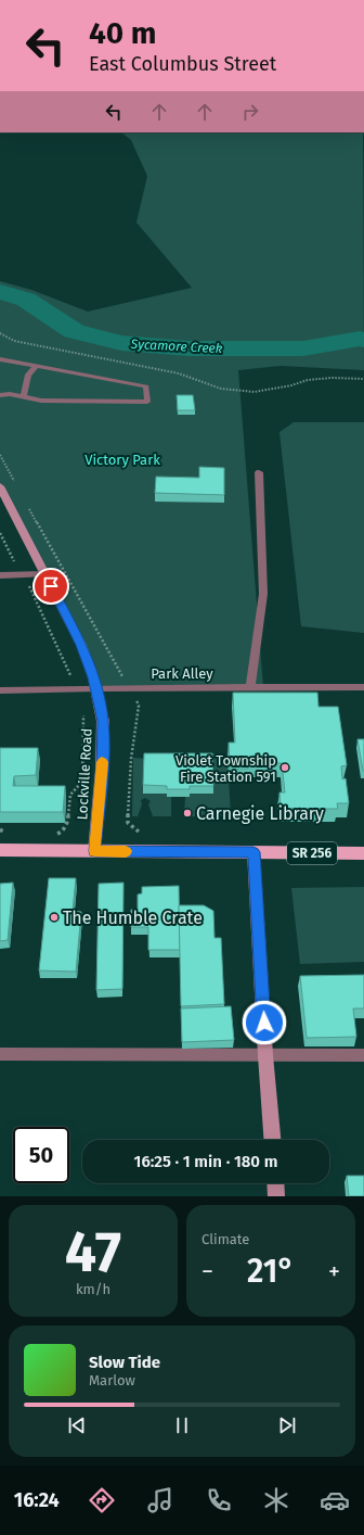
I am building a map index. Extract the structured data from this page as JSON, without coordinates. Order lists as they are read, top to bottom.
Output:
{
  "streets": {
    "main road": ["Lockville Road", "SR 256"],
    "lane": ["Park Alley"]
  },
  "crossings": [
    ["Park Alley", "Lockville Road"],
    ["Lockville Road", "SR 256"]
  ],
  "water": ["Sycamore Creek"],
  "parks": ["Victory Park"],
  "places": ["Violet Township Fire Station 591", "Carnegie Library", "The Humble Crate"],
  "page": {
    "turn": ["40 m", "East Columbus Street"],
    "limit": "50",
    "trip": "16:25 · 1 min · 180 m",
    "tile": [
      ["47", "km/h"],
      "Climate"
    ],
    "heat": ["−", "21°", "+"],
    "song": ["Slow Tide", "Marlow"],
    "tabs": "16:24"
  }
}
